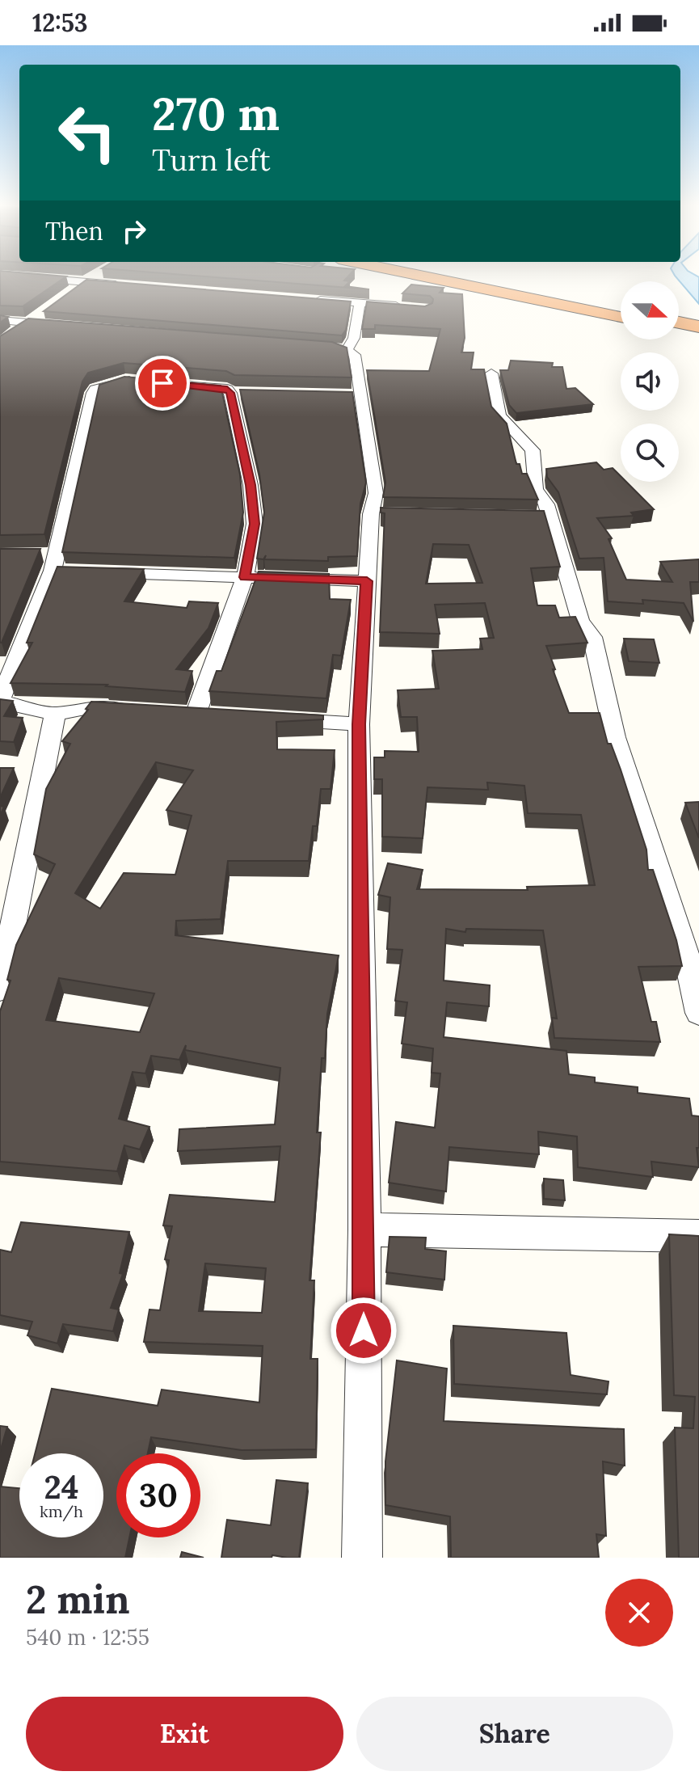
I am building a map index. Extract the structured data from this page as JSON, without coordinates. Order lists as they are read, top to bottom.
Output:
{
  "north": "right",
  "page": {
    "status": "12:53",
    "turn": ["270 m", "Turn left"],
    "then": "Then",
    "speed": "24 km/h",
    "limit": "30",
    "heading": ["2 min", "540 m · 12:55"],
    "buttons": ["Exit", "Share"]
  }
}
